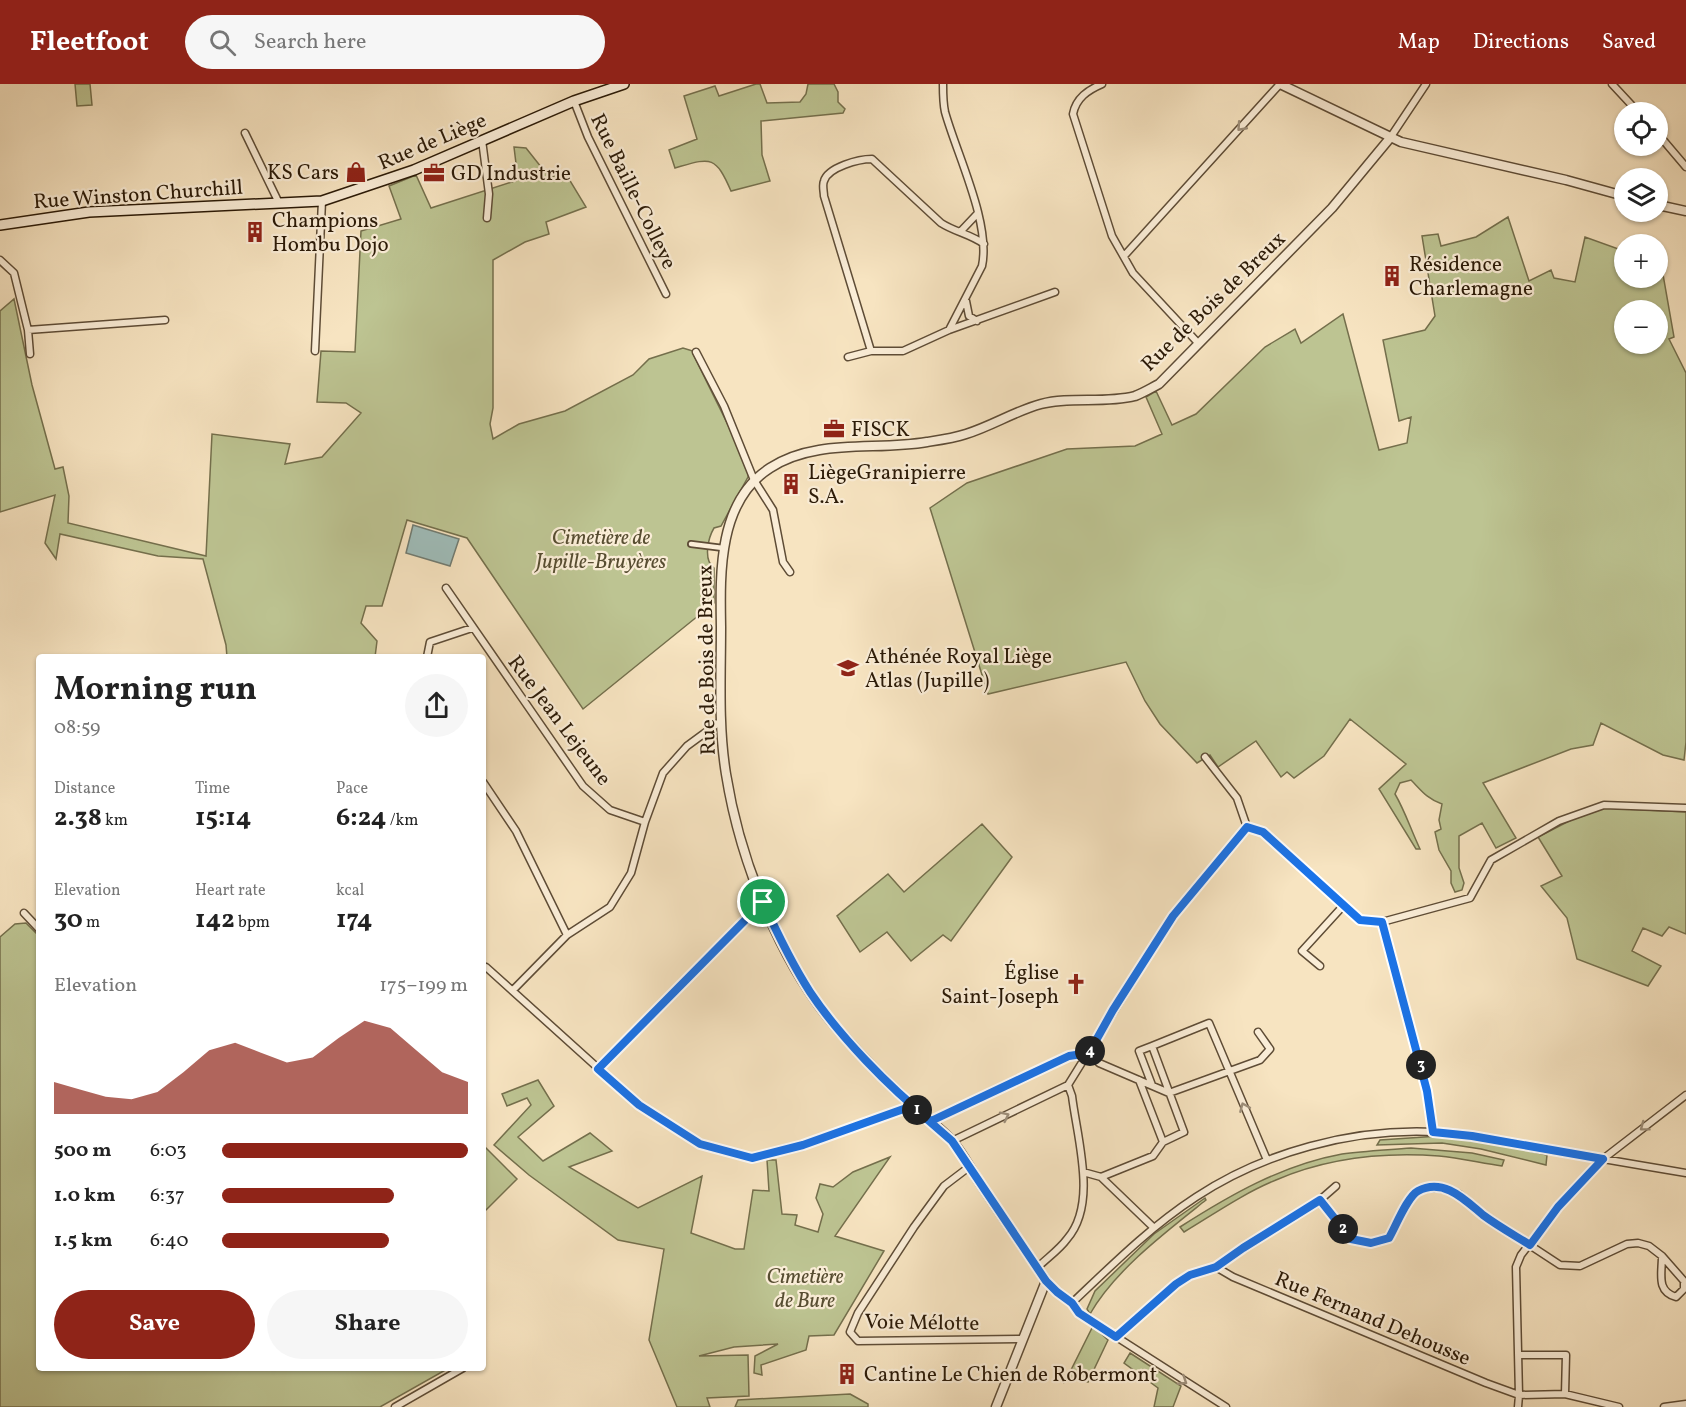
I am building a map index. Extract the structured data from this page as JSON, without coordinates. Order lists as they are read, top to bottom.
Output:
{
  "streets": {
    "main road": ["Rue de Liège", "Rue Winston Churchill"],
    "street": [
      "Rue Baille-Colleye",
      "Rue de Bois de Breux",
      "Rue Jean Lejeune",
      "Rue Fernand Dehousse",
      "Voie Mélotte"
    ]
  },
  "crossings": [
    ["Rue de Liège", "Rue Baille-Colleye"],
    ["Rue de Liège", "Rue Winston Churchill"],
    ["Rue de Bois de Breux", "Voie Mélotte"]
  ],
  "parks": ["Cimetière de Jupille-Bruyères", "Cimetière de Bure"],
  "places": {
    "shop": ["KS Cars"],
    "office": ["GD Industrie", "FISCK"],
    "building": [
      "Champions Hombu Dojo",
      "Résidence Charlemagne",
      "LiègeGranipierre S.A.",
      "Cantine Le Chien de Robermont"
    ],
    "school or university": ["Athénée Royal Liège Atlas (Jupille)"],
    "church": ["Église Saint-Joseph"]
  },
  "page": {
    "header": "Fleetfoot",
    "search": "Search here",
    "nav": ["Map", "Directions", "Saved"],
    "map_buttons": ["+", "−"],
    "heading": ["Morning run", "08:59"],
    "stats": [
      ["Distance", "2.38 km"],
      ["Time", "15:14"],
      ["Pace", "6:24 /km"],
      ["Elevation", "30 m"],
      ["Heart rate", "142 bpm"],
      ["kcal", "174"]
    ],
    "chart": ["Elevation", "175–199 m"],
    "pins": [
      "4",
      "3",
      "1",
      "2"
    ],
    "list": [
      {
        "name": "500 m",
        "note": "6:03"
      },
      {
        "name": "1.0 km",
        "note": "6:37"
      },
      {
        "name": "1.5 km",
        "note": "6:40"
      }
    ],
    "buttons": ["Save", "Share"]
  }
}
